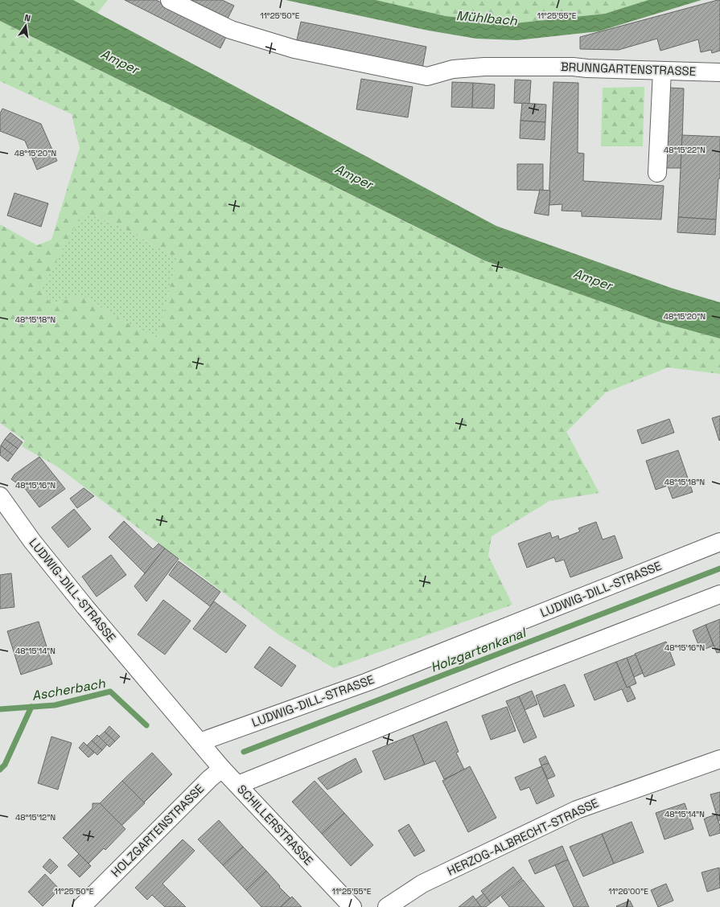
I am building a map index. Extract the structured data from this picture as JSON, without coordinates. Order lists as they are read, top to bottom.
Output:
{
  "streets": {
    "street": [
      "BRUNNGARTENSTRASSE",
      "LUDWIG-DILL-STRASSE",
      "SCHILLERSTRASSE",
      "HOLZGARTENSTRASSE",
      "HERZOG-ALBRECHT-STRASSE"
    ]
  },
  "crossings": [
    ["LUDWIG-DILL-STRASSE", "SCHILLERSTRASSE"],
    ["SCHILLERSTRASSE", "HOLZGARTENSTRASSE"]
  ],
  "water": [
    "Mühlbach",
    "Amper",
    "Holzgartenkanal",
    "Ascherbach"
  ],
  "north": "top",
  "coordinates": [
    "11°25'50\"E",
    "11°25'55\"E",
    "48°15'22\"N",
    "48°15'20\"N",
    "48°15'18\"N",
    "48°15'16\"N",
    "48°15'14\"N",
    "48°15'12\"N",
    "11°26'00\"E"
  ]
}
